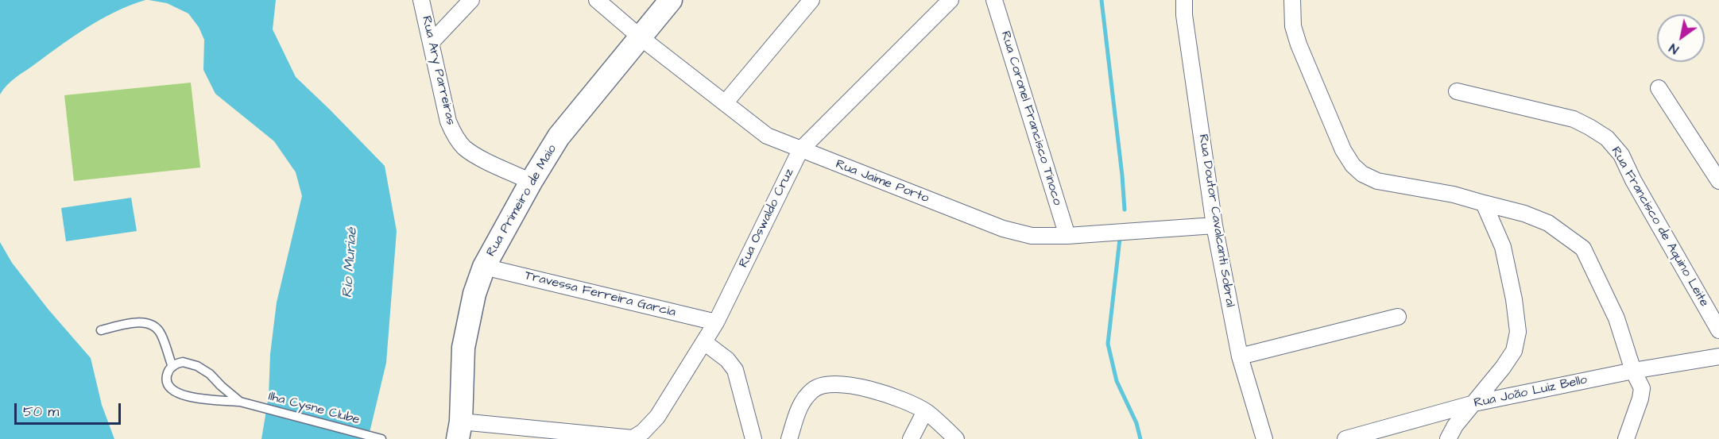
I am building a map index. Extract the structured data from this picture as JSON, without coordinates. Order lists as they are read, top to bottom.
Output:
{
  "streets": {
    "main road": ["Rua Primeiro de Maio"],
    "street": [
      "Rua Ary Parreiras",
      "Rua Coronel Francisco Tinoco",
      "Rua Jaime Porto",
      "Rua Oswaldo Cruz",
      "Rua Doutor Cavalcanti Sobral",
      "Rua Francisco de Aquino Leite",
      "Travessa Ferreira Garcia",
      "Rua João Luiz Bello"
    ],
    "lane": ["Ilha Cysne Clube"]
  },
  "crossings": [
    ["Rua Ary Parreiras", "Rua Primeiro de Maio"],
    ["Rua Coronel Francisco Tinoco", "Rua Jaime Porto"],
    ["Rua Jaime Porto", "Rua Primeiro de Maio"],
    ["Rua Jaime Porto", "Rua Oswaldo Cruz"],
    ["Rua Jaime Porto", "Rua Doutor Cavalcanti Sobral"],
    ["Rua Primeiro de Maio", "Rua Oswaldo Cruz"],
    ["Rua Primeiro de Maio", "Travessa Ferreira Garcia"],
    ["Rua Oswaldo Cruz", "Travessa Ferreira Garcia"]
  ],
  "water": ["Rio Muriaé"],
  "scale_bar": "50 m",
  "north": "bottom left"
}
